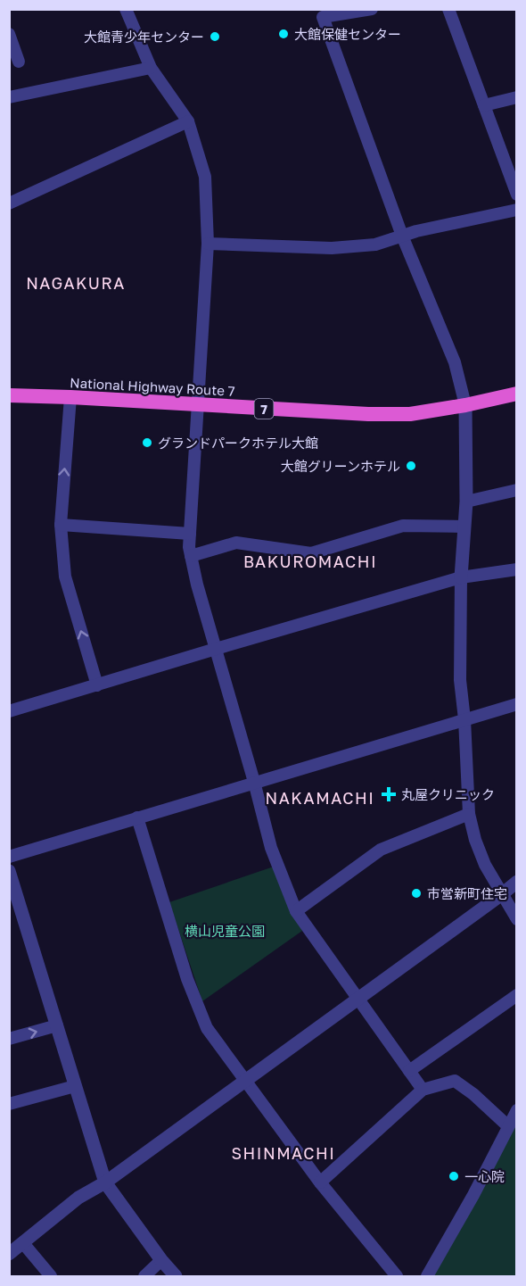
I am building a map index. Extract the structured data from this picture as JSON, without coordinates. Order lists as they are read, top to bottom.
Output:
{
  "streets": {
    "highway": ["National Highway Route 7", "7"]
  },
  "districts": [
    "NAGAKURA",
    "BAKUROMACHI",
    "NAKAMACHI",
    "SHINMACHI"
  ],
  "parks": ["横山児童公園"],
  "places": {
    "other": [
      "大館保健センター",
      "大館青少年センター",
      "グランドパークホテル大館",
      "大館グリーンホテル",
      "市営新町住宅",
      "一心院"
    ],
    "health": ["丸屋クリニック"]
  }
}
